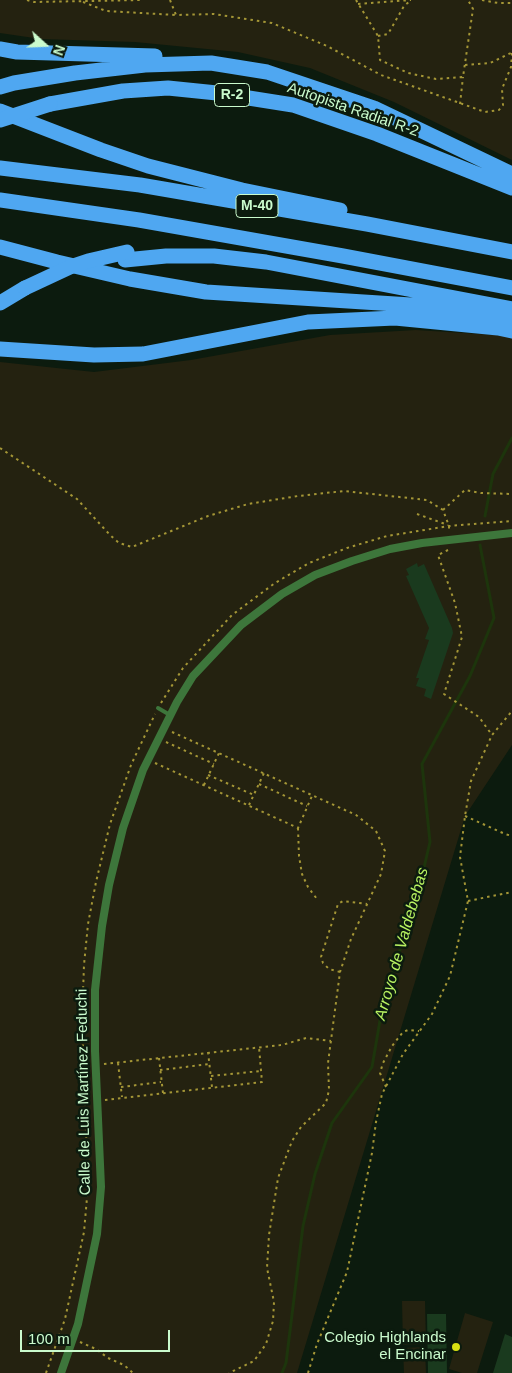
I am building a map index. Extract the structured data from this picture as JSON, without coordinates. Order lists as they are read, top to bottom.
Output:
{
  "streets": {
    "highway": ["R-2", "Autopista Radial R-2", "M-40"],
    "street": ["Calle de Luis Martínez Feduchi"]
  },
  "water": ["Arroyo de Valdebebas"],
  "places": ["Colegio Highlands el Encinar"],
  "scale_bar": "100 m",
  "north": "right"
}
